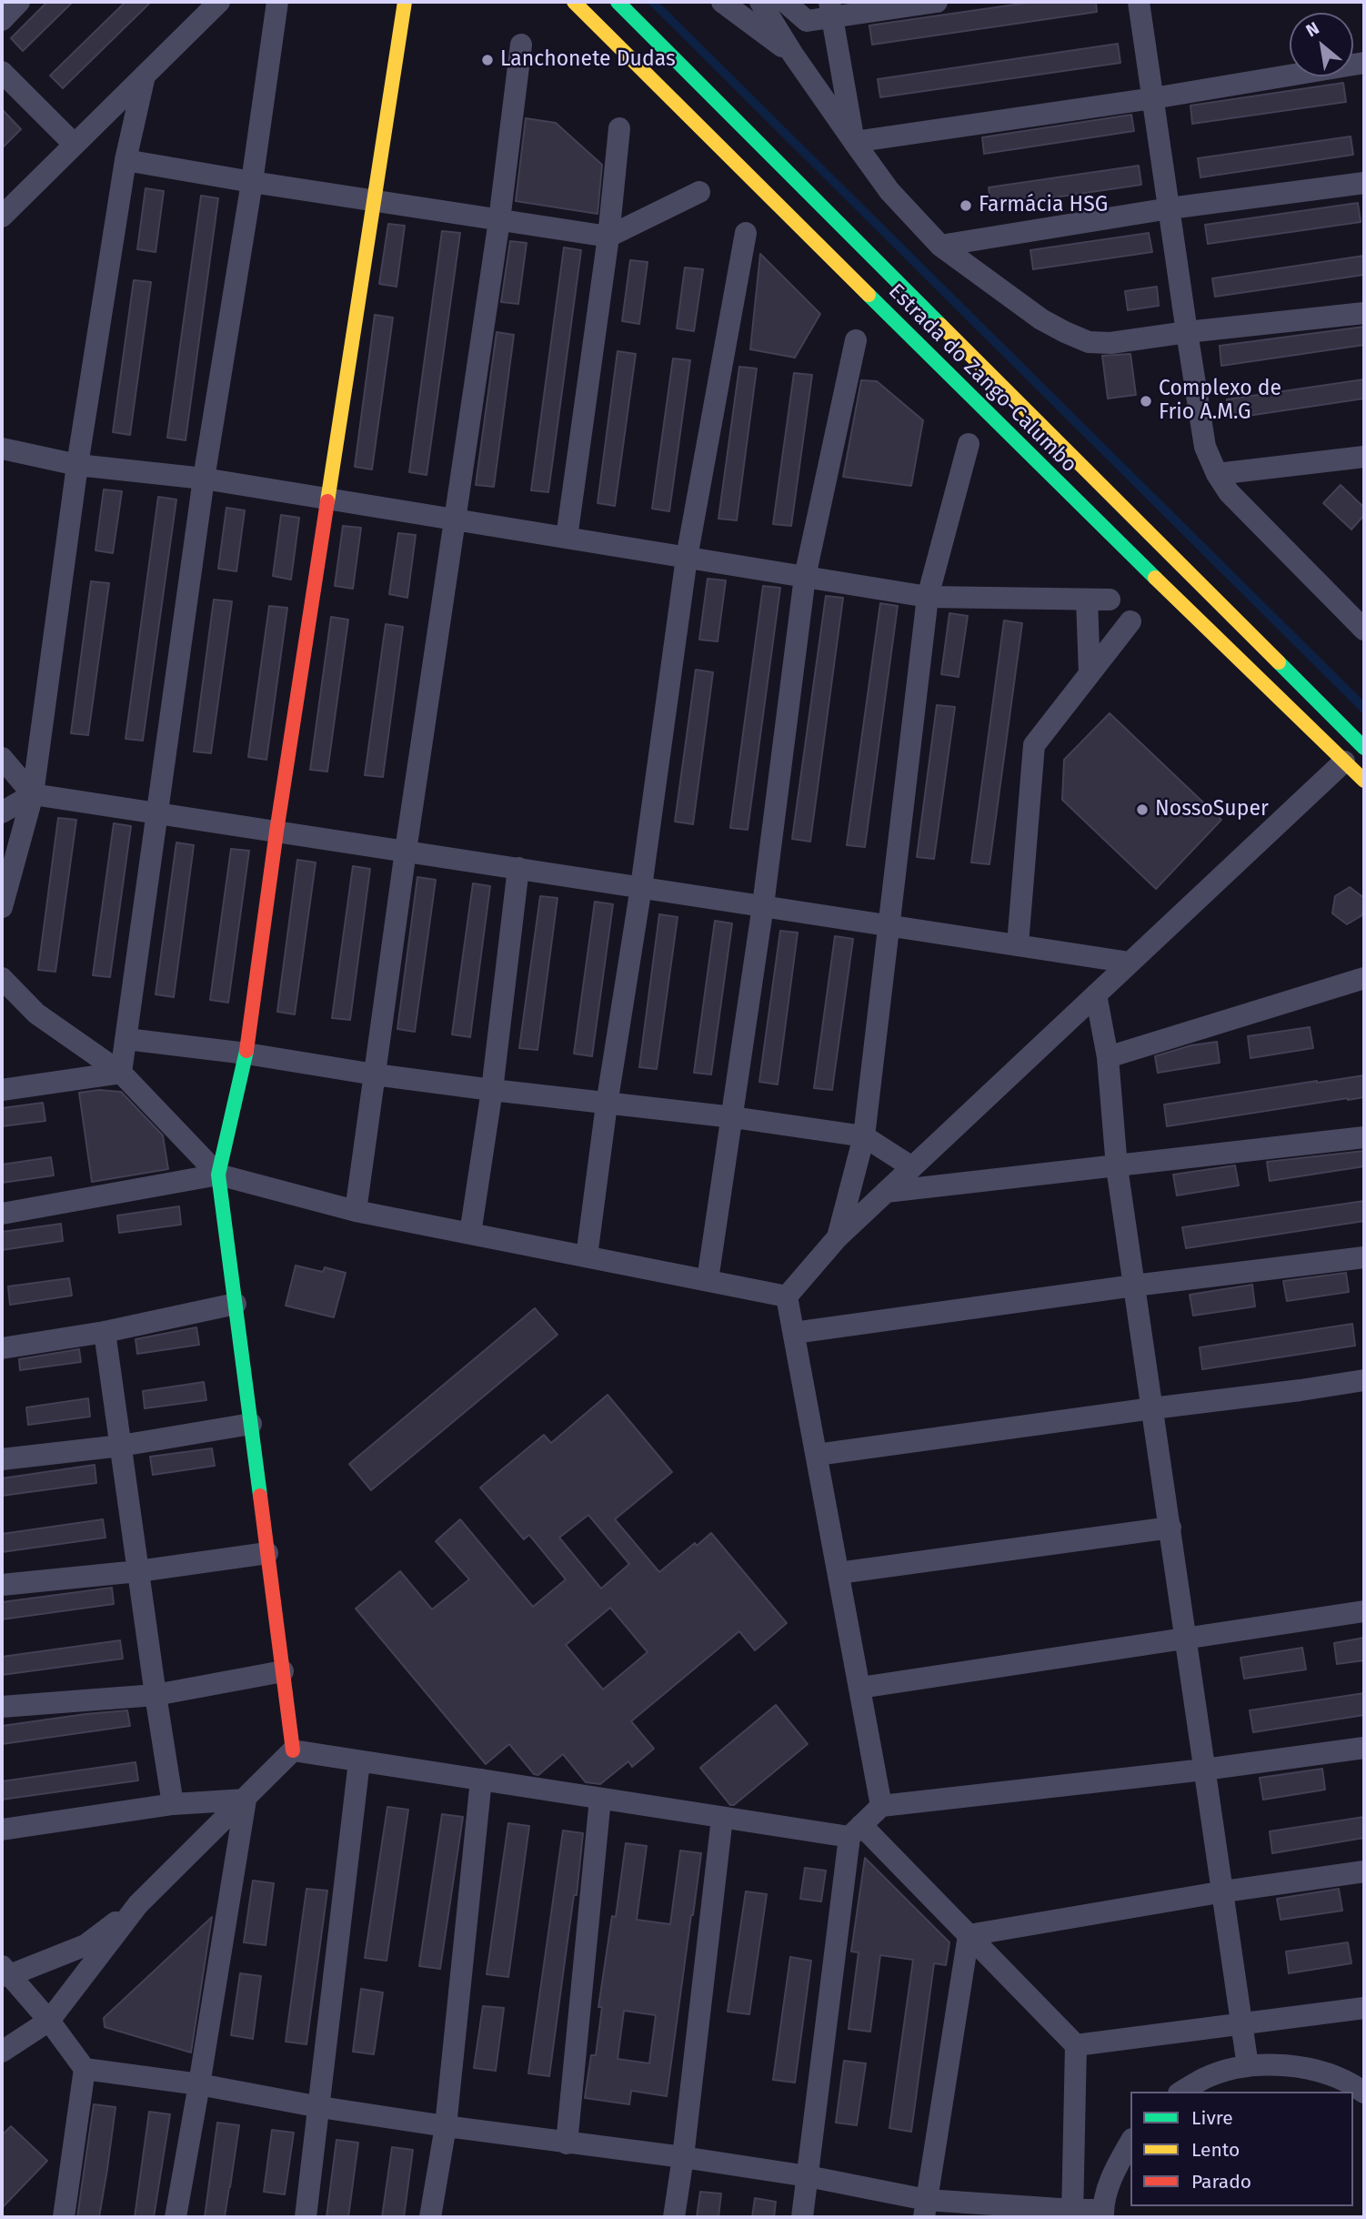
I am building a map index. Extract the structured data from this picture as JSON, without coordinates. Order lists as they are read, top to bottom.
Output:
{
  "streets": {
    "main road": ["Estrada do Zango-Calumbo"]
  },
  "places": [
    "Lanchonete Dudas",
    "Farmácia HSG",
    "Complexo de Frio A.M.G",
    "NossoSuper"
  ],
  "legend": ["Livre", "Lento", "Parado"],
  "north": "top left"
}
